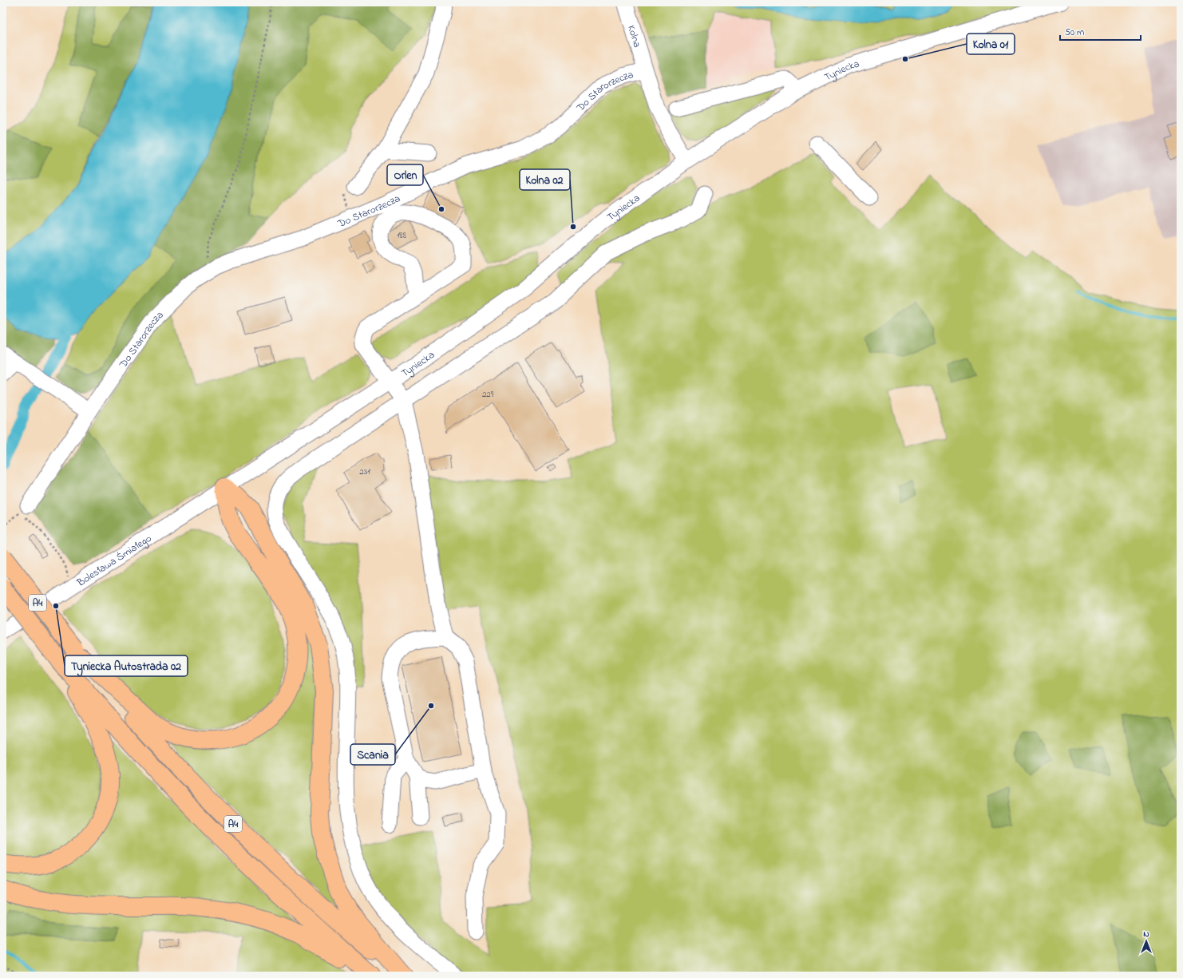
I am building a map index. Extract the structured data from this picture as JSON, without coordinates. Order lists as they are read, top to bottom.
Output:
{
  "streets": {
    "highway": ["A4"],
    "street": [
      "Kolna",
      "Tyniecka",
      "Do Starorzecza",
      "Bolesława Śmiałego"
    ]
  },
  "crossings": [
    ["Kolna", "Do Starorzecza"],
    ["Tyniecka", "Do Starorzecza"],
    ["Tyniecka", "Bolesława Śmiałego"]
  ],
  "places": [
    "Kolna 01",
    "Orlen",
    "Kolna 02",
    "Tyniecka Autostrada 02",
    "Scania"
  ],
  "house_numbers": ["188", "229", "231"],
  "scale_bar": "50 m",
  "north": "top"
}
